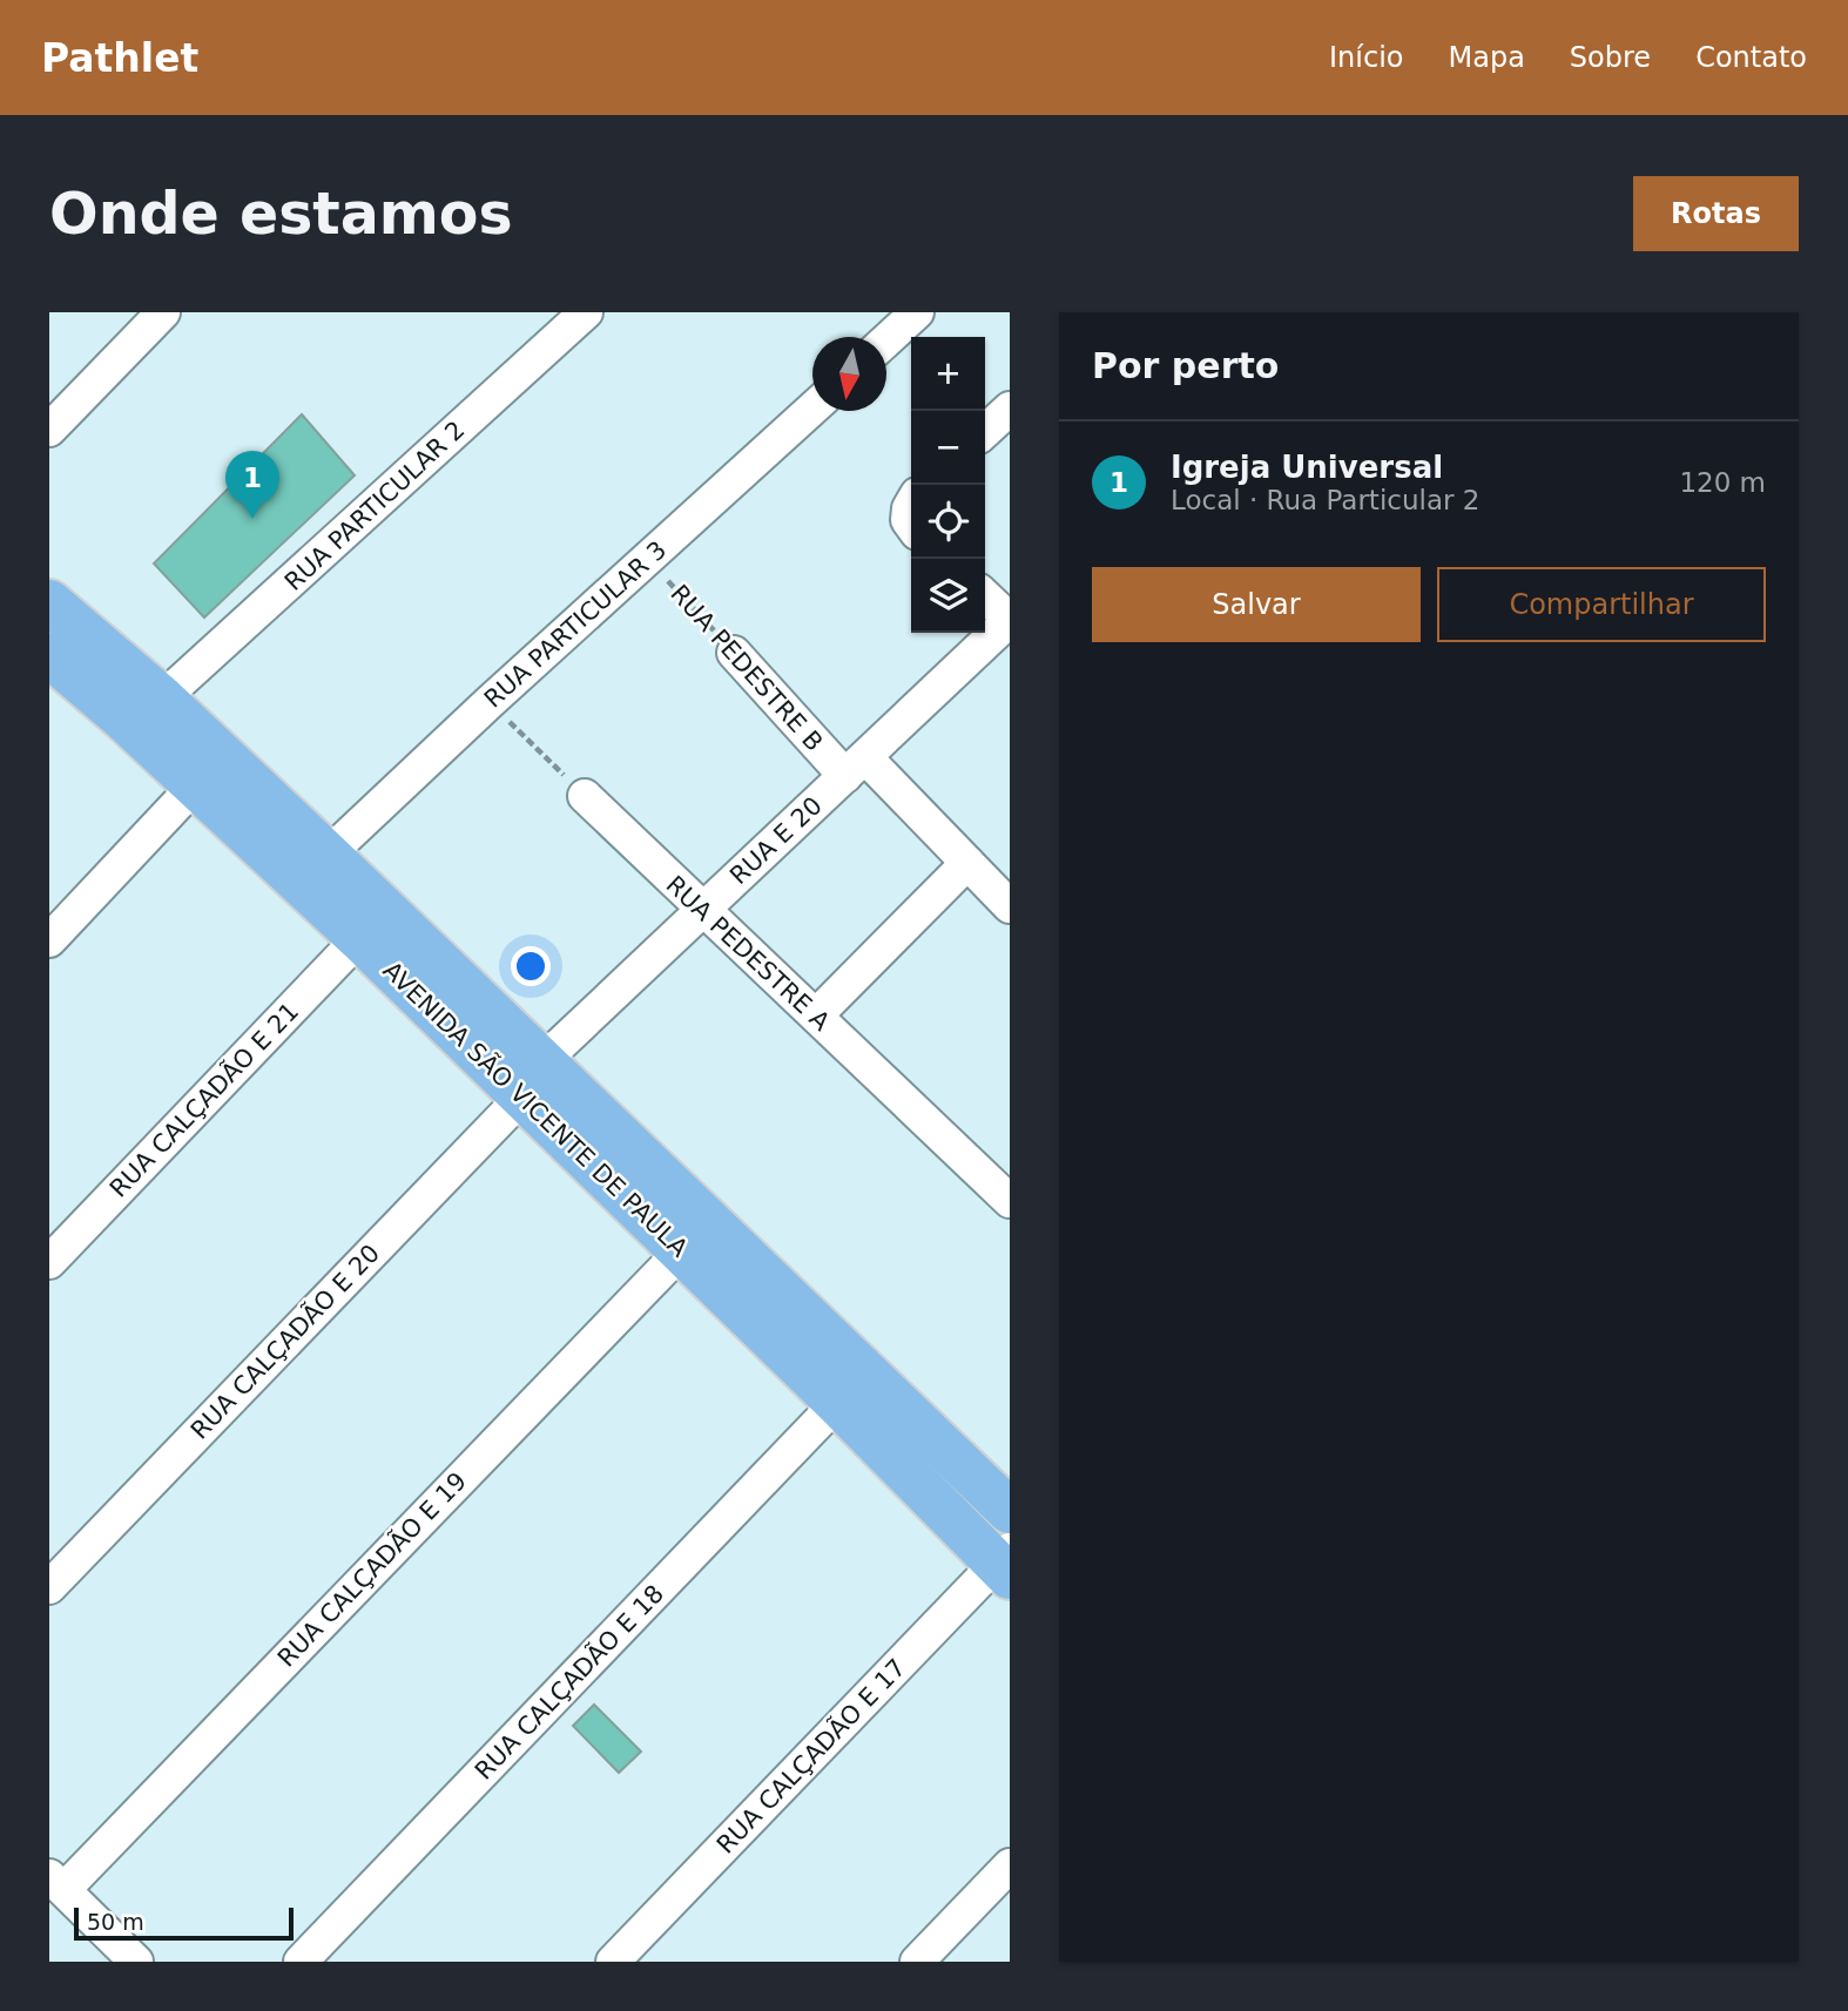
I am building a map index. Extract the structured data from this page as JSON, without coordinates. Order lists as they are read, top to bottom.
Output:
{
  "streets": {
    "main road": ["AVENIDA SÃO VICENTE DE PAULA"],
    "street": [
      "RUA PARTICULAR 2",
      "RUA PARTICULAR 3",
      "RUA PEDESTRE B",
      "RUA E 20",
      "RUA PEDESTRE A",
      "RUA CALÇADÃO E 21",
      "RUA CALÇADÃO E 20",
      "RUA CALÇADÃO E 19",
      "RUA CALÇADÃO E 18",
      "RUA CALÇADÃO E 17"
    ]
  },
  "crossings": [
    ["RUA PARTICULAR 2", "AVENIDA SÃO VICENTE DE PAULA"],
    ["RUA PARTICULAR 3", "RUA PEDESTRE B"],
    ["RUA PARTICULAR 3", "AVENIDA SÃO VICENTE DE PAULA"],
    ["RUA PEDESTRE B", "RUA E 20"],
    ["RUA E 20", "RUA PEDESTRE A"],
    ["RUA E 20", "AVENIDA SÃO VICENTE DE PAULA"],
    ["RUA E 20", "RUA CALÇADÃO E 20"],
    ["RUA CALÇADÃO E 21", "AVENIDA SÃO VICENTE DE PAULA"],
    ["AVENIDA SÃO VICENTE DE PAULA", "RUA CALÇADÃO E 20"],
    ["AVENIDA SÃO VICENTE DE PAULA", "RUA CALÇADÃO E 19"],
    ["AVENIDA SÃO VICENTE DE PAULA", "RUA CALÇADÃO E 18"],
    ["AVENIDA SÃO VICENTE DE PAULA", "RUA CALÇADÃO E 17"]
  ],
  "scale_bar": "50 m",
  "north": "bottom",
  "page": {
    "header": "Pathlet",
    "nav": [
      "Início",
      "Mapa",
      "Sobre",
      "Contato"
    ],
    "buttons": [
      "Rotas",
      ["Salvar", "Compartilhar"]
    ],
    "title": "Onde estamos",
    "heading": "Por perto",
    "map_buttons": ["+", "−"],
    "list": [
      {
        "mark": "1",
        "name": "Igreja Universal",
        "note": "Local · Rua Particular 2",
        "value": "120 m"
      }
    ],
    "pins": "1",
    "scale": "50 m"
  }
}
